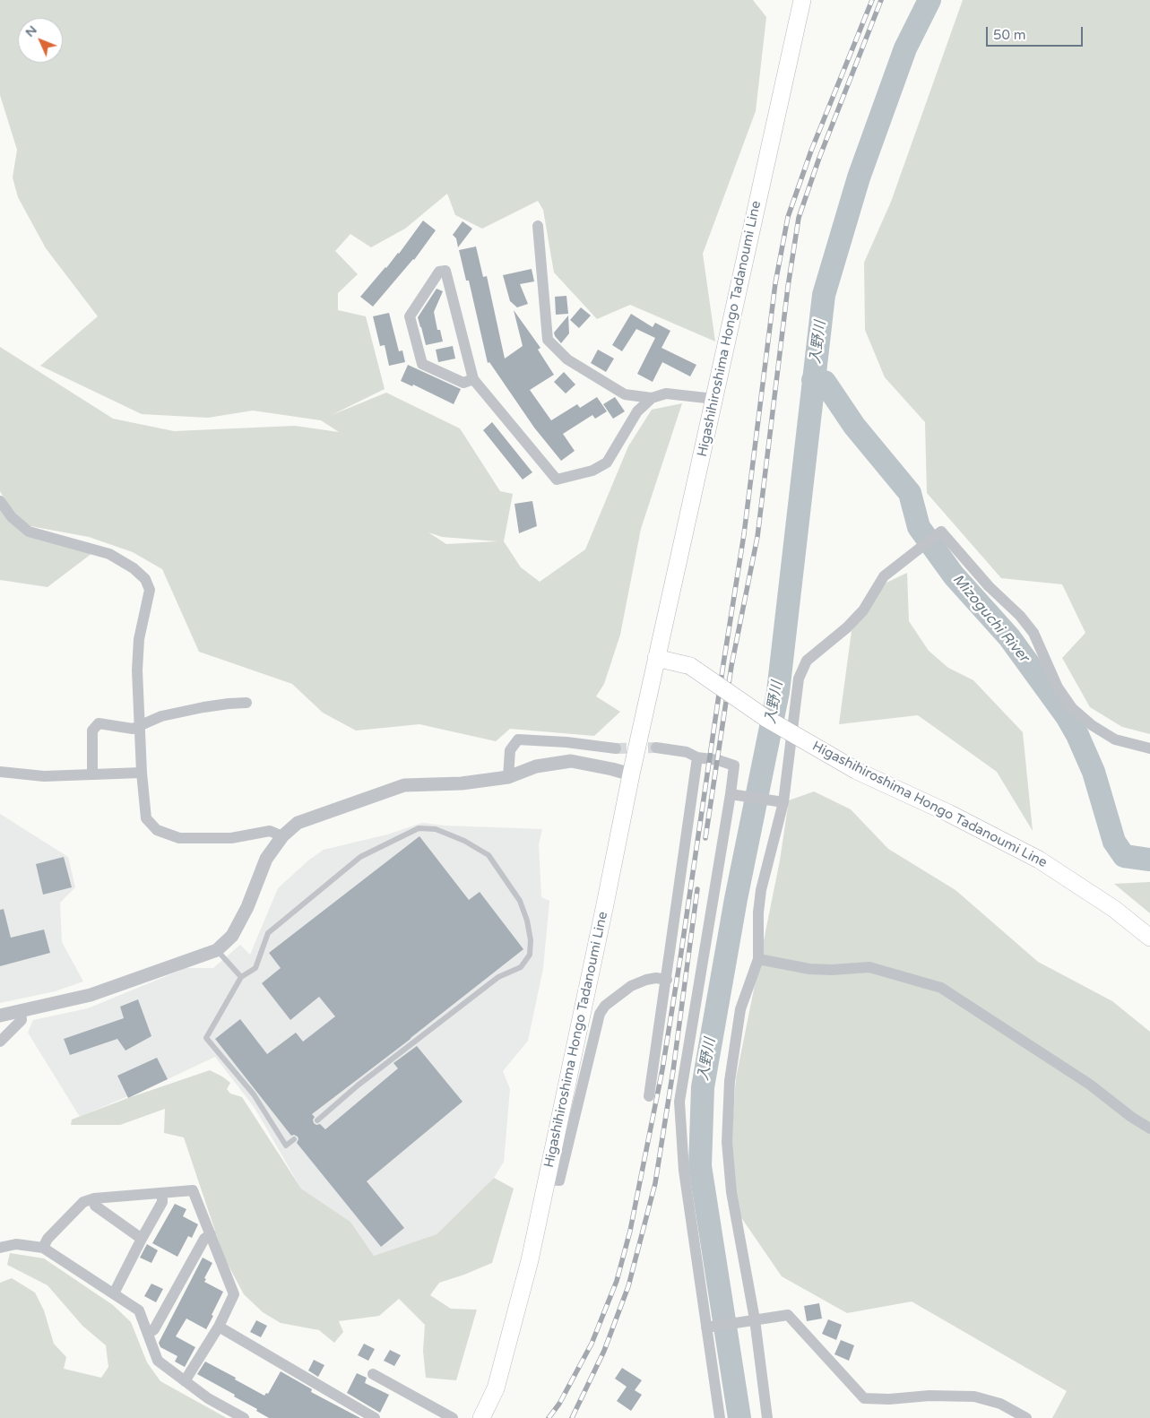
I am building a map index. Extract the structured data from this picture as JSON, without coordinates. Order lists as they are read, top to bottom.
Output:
{
  "streets": {
    "main road": ["Higashihiroshima Hongo Tadanoumi Line"]
  },
  "water": ["入野川", "Mizoguchi River"],
  "scale_bar": "50 m",
  "north": "top left"
}
